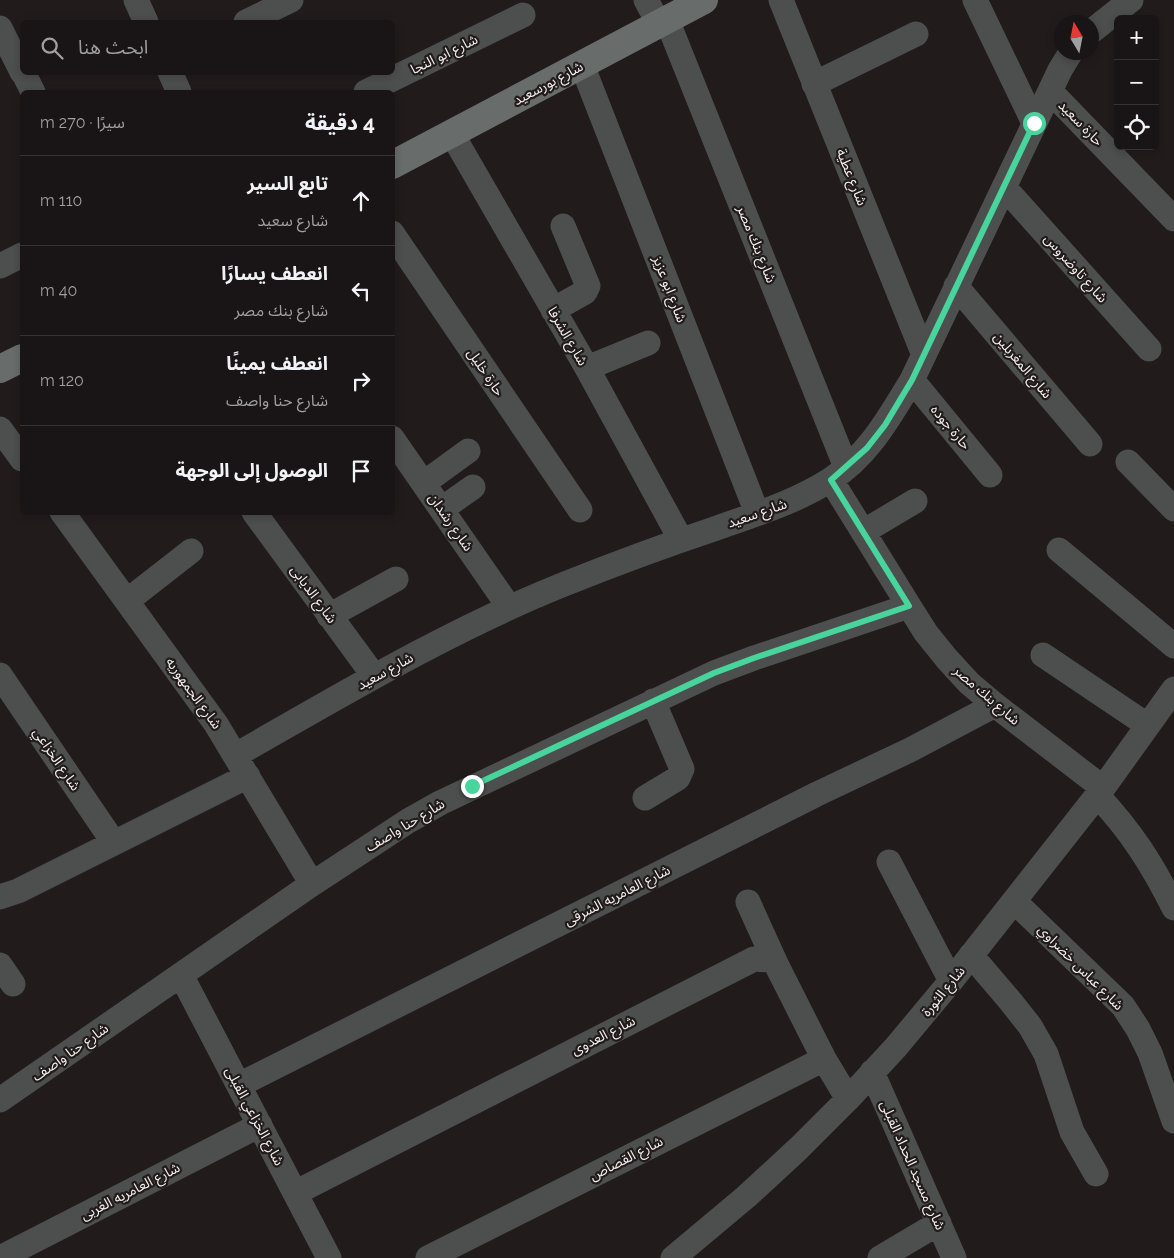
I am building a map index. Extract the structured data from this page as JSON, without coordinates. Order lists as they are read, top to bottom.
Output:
{
  "streets": {
    "main road": ["شارع بورسعيد"],
    "street": [
      "شارع ابو النجا",
      "حارة سعيد",
      "شارع عطية",
      "شارع بنك مصر",
      "شارع تاوضروس",
      "شارع ابو عزيز",
      "شارع الشرفا",
      "شارع المغربلين",
      "حارة خليل",
      "حارة جوده",
      "شارع سعيد",
      "شارع رشدان",
      "شارع الديابى",
      "شارع الجمهوريه",
      "شارع الخزاعي",
      "شارع حنا واصف",
      "شارع العامريه الشرقى",
      "شارع عباس خضراوي",
      "شارع الثورة",
      "شارع العدوى",
      "شارع الخزاعي القبلى",
      "شارع القصاص",
      "شارع مسجد الحداد القبلى",
      "شارع العامريه الغربى"
    ]
  },
  "crossings": [
    ["شارع بورسعيد", "شارع بنك مصر"],
    ["شارع بورسعيد", "شارع ابو عزيز"],
    ["شارع بورسعيد", "شارع الشرفا"],
    ["حارة سعيد", "شارع سعيد"],
    ["شارع عطية", "شارع سعيد"],
    ["شارع بنك مصر", "شارع سعيد"],
    ["شارع بنك مصر", "شارع حنا واصف"],
    ["شارع بنك مصر", "شارع العامريه الشرقى"],
    ["شارع بنك مصر", "شارع الثورة"],
    ["شارع تاوضروس", "شارع سعيد"],
    ["شارع ابو عزيز", "شارع سعيد"],
    ["شارع الشرفا", "شارع سعيد"],
    ["شارع المغربلين", "شارع سعيد"],
    ["حارة جوده", "شارع سعيد"],
    ["شارع سعيد", "شارع رشدان"],
    ["شارع سعيد", "شارع الديابى"],
    ["شارع سعيد", "شارع الجمهوريه"],
    ["شارع الجمهوريه", "شارع حنا واصف"],
    ["شارع حنا واصف", "شارع الخزاعي القبلى"],
    ["شارع العامريه الشرقى", "شارع الخزاعي القبلى"],
    ["شارع عباس خضراوي", "شارع الثورة"],
    ["شارع الثورة", "شارع مسجد الحداد القبلى"],
    ["شارع العدوى", "شارع الخزاعي القبلى"],
    ["شارع الخزاعي القبلى", "شارع العامريه الغربى"]
  ],
  "north": "top",
  "page": {
    "map_buttons": ["+", "−"],
    "search": "ابحث هنا",
    "heading": ["4 دقيقة", "سيرًا · 270 m"],
    "list": [
      ["تابع السير", "شارع سعيد", "110 m"],
      ["انعطف يسارًا", "شارع بنك مصر", "40 m"],
      ["انعطف يمينًا", "شارع حنا واصف", "120 m"],
      "الوصول إلى الوجهة"
    ]
  }
}
